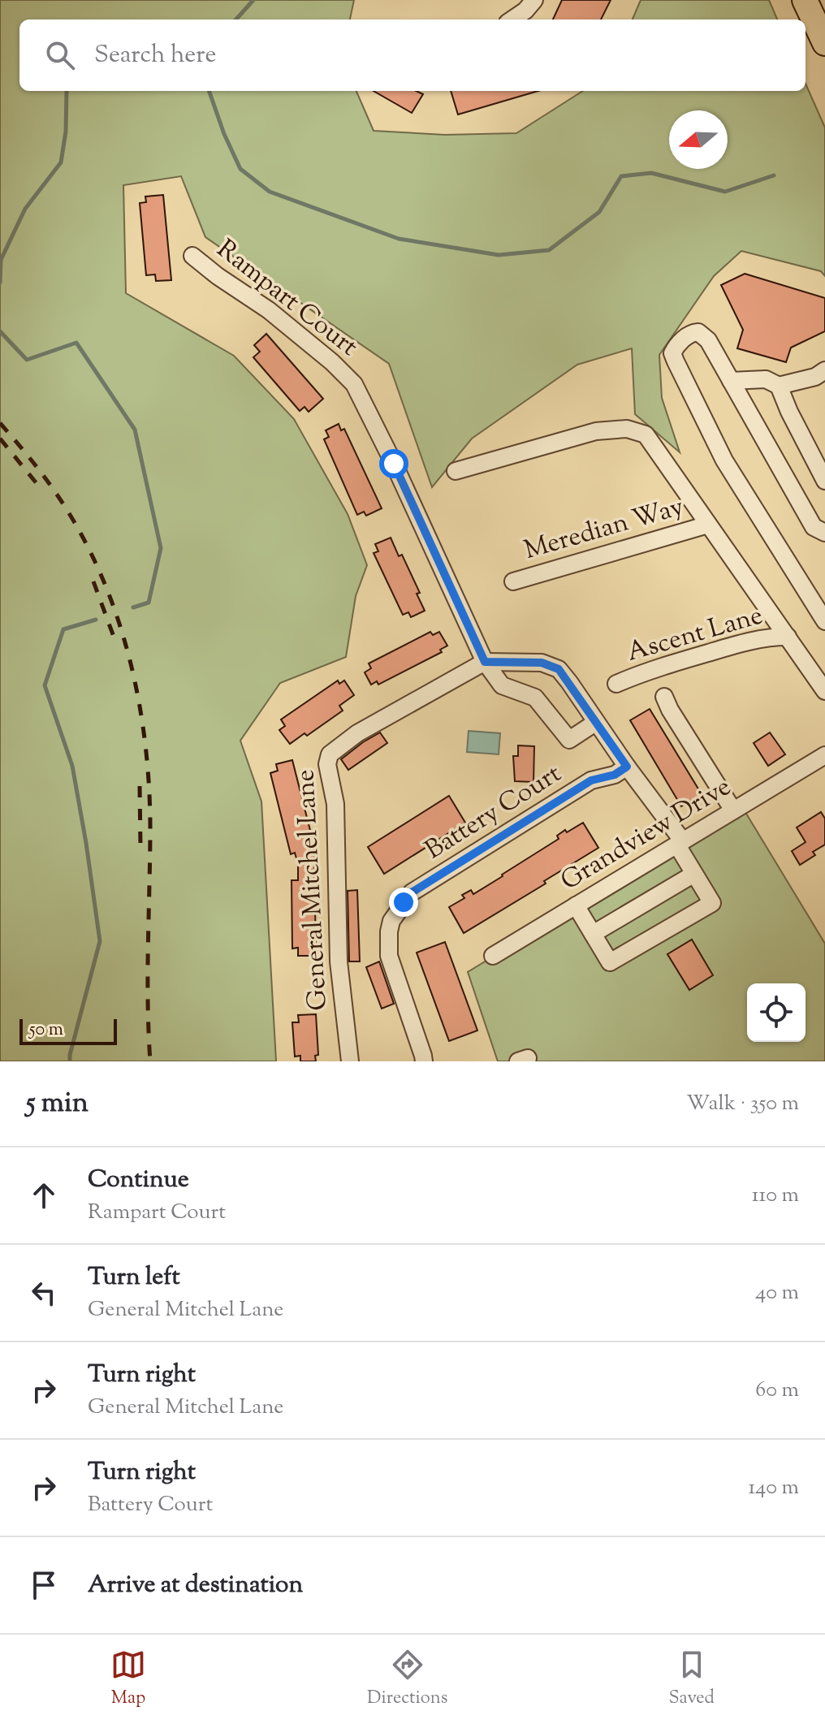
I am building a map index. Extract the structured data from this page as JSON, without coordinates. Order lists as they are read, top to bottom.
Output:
{
  "streets": {
    "street": [
      "Rampart Court",
      "Meredian Way",
      "Ascent Lane",
      "Battery Court",
      "Grandview Drive",
      "General Mitchel Lane"
    ]
  },
  "crossings": [
    ["Rampart Court", "General Mitchel Lane"]
  ],
  "scale_bar": "50 m",
  "north": "left",
  "page": {
    "search": "Search here",
    "scale": "50 m",
    "heading": ["5 min", "Walk · 350 m"],
    "list": [
      ["Continue", "Rampart Court", "110 m"],
      ["Turn left", "General Mitchel Lane", "40 m"],
      ["Turn right", "General Mitchel Lane", "60 m"],
      ["Turn right", "Battery Court", "140 m"],
      "Arrive at destination"
    ],
    "nav": ["Map", "Directions", "Saved"]
  }
}
